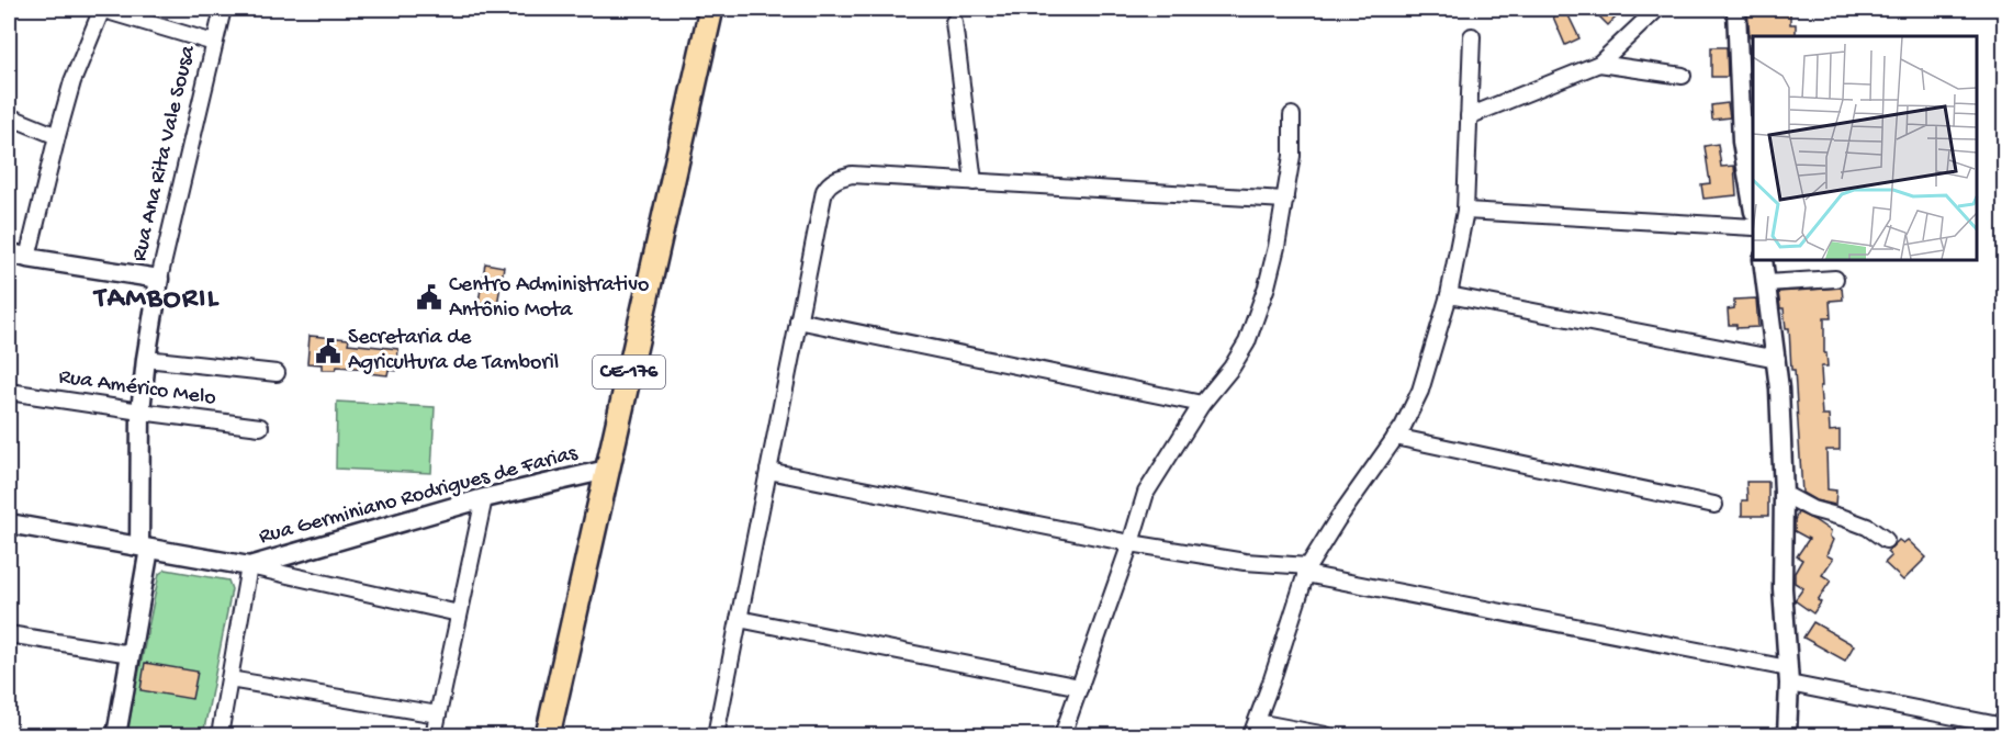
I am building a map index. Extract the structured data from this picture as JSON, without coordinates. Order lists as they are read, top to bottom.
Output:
{
  "streets": {
    "main road": ["CE-176"],
    "street": ["Rua Ana Rita Vale Sousa", "Rua Américo Melo", "Rua Germiniano Rodrigues de Farias"]
  },
  "crossings": [
    ["Rua Ana Rita Vale Sousa", "Rua Américo Melo"],
    ["Rua Ana Rita Vale Sousa", "Rua Germiniano Rodrigues de Farias"],
    ["CE-176", "Rua Germiniano Rodrigues de Farias"]
  ],
  "districts": ["TAMBORIL"],
  "places": {
    "public building": ["Centro Administrativo Antônio Mota", "Secretaria de Agricultura de Tamboril"]
  }
}
